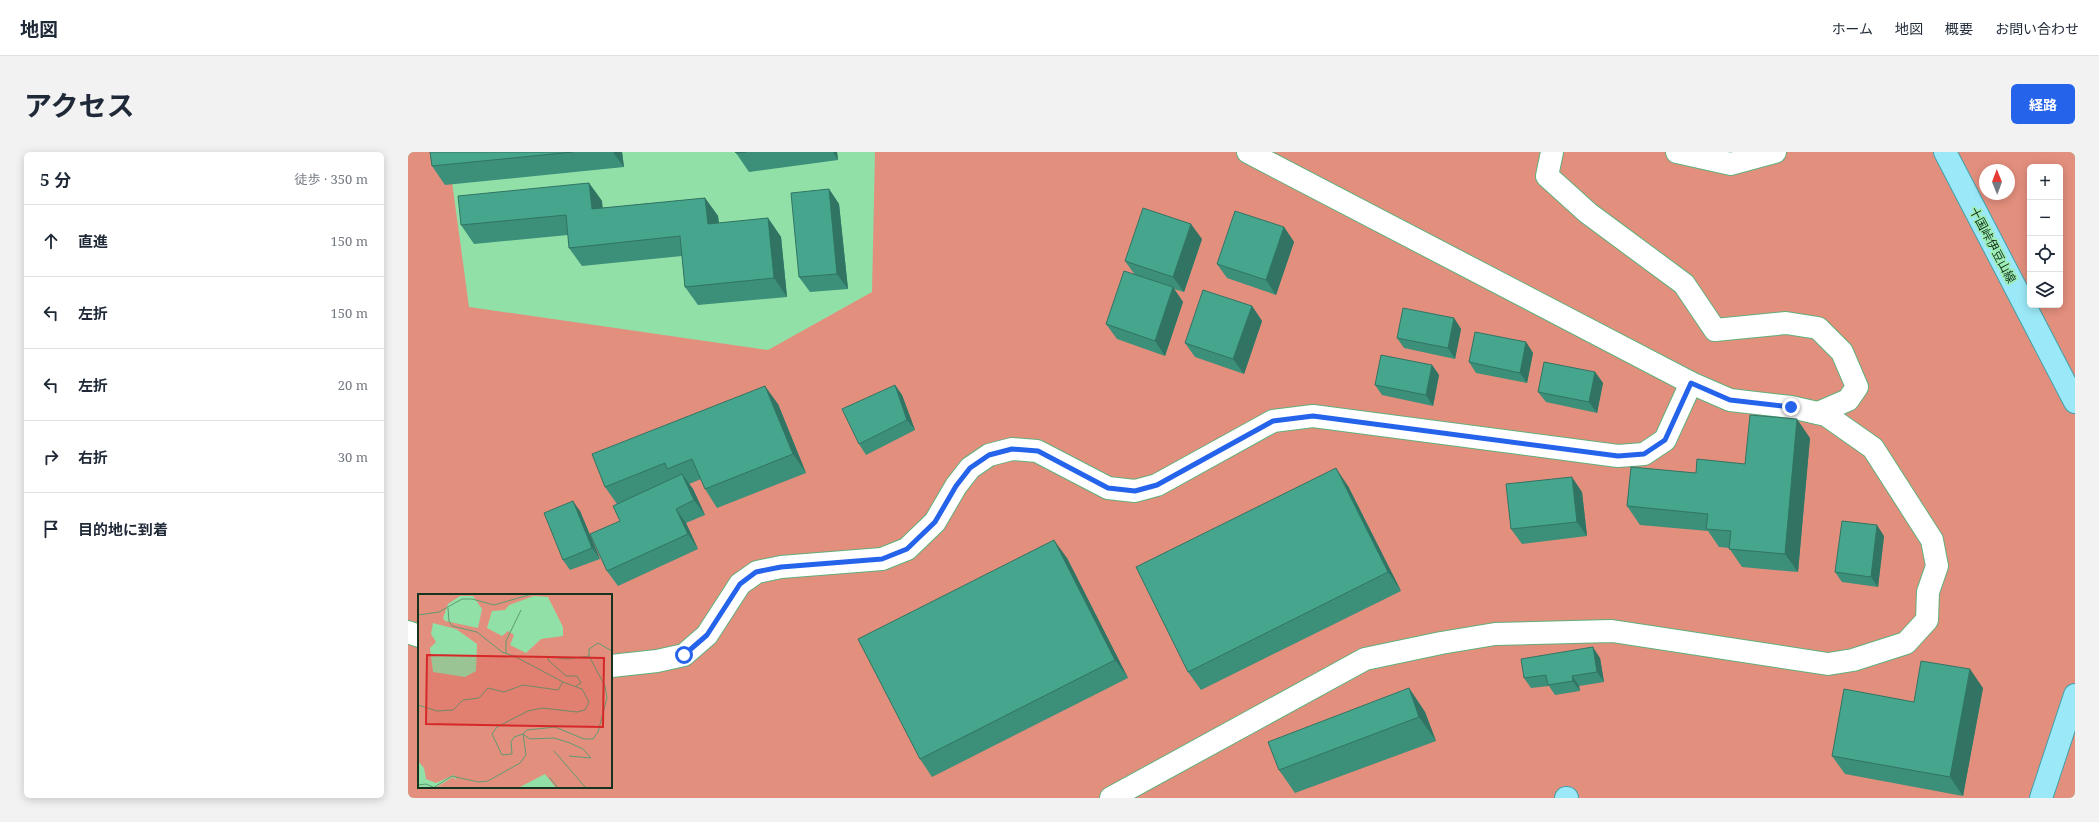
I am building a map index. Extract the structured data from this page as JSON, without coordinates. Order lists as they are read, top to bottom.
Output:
{
  "streets": {
    "main road": ["十国峠伊豆山線"]
  },
  "north": "top",
  "page": {
    "header": "地図",
    "nav": [
      "ホーム",
      "地図",
      "概要",
      "お問い合わせ"
    ],
    "title": "アクセス",
    "buttons": "経路",
    "heading": ["5 分", "徒歩 · 350 m"],
    "map_buttons": ["+", "−"],
    "list": [
      ["直進", "150 m"],
      ["左折", "150 m"],
      ["左折", "20 m"],
      ["右折", "30 m"],
      "目的地に到着"
    ]
  }
}
